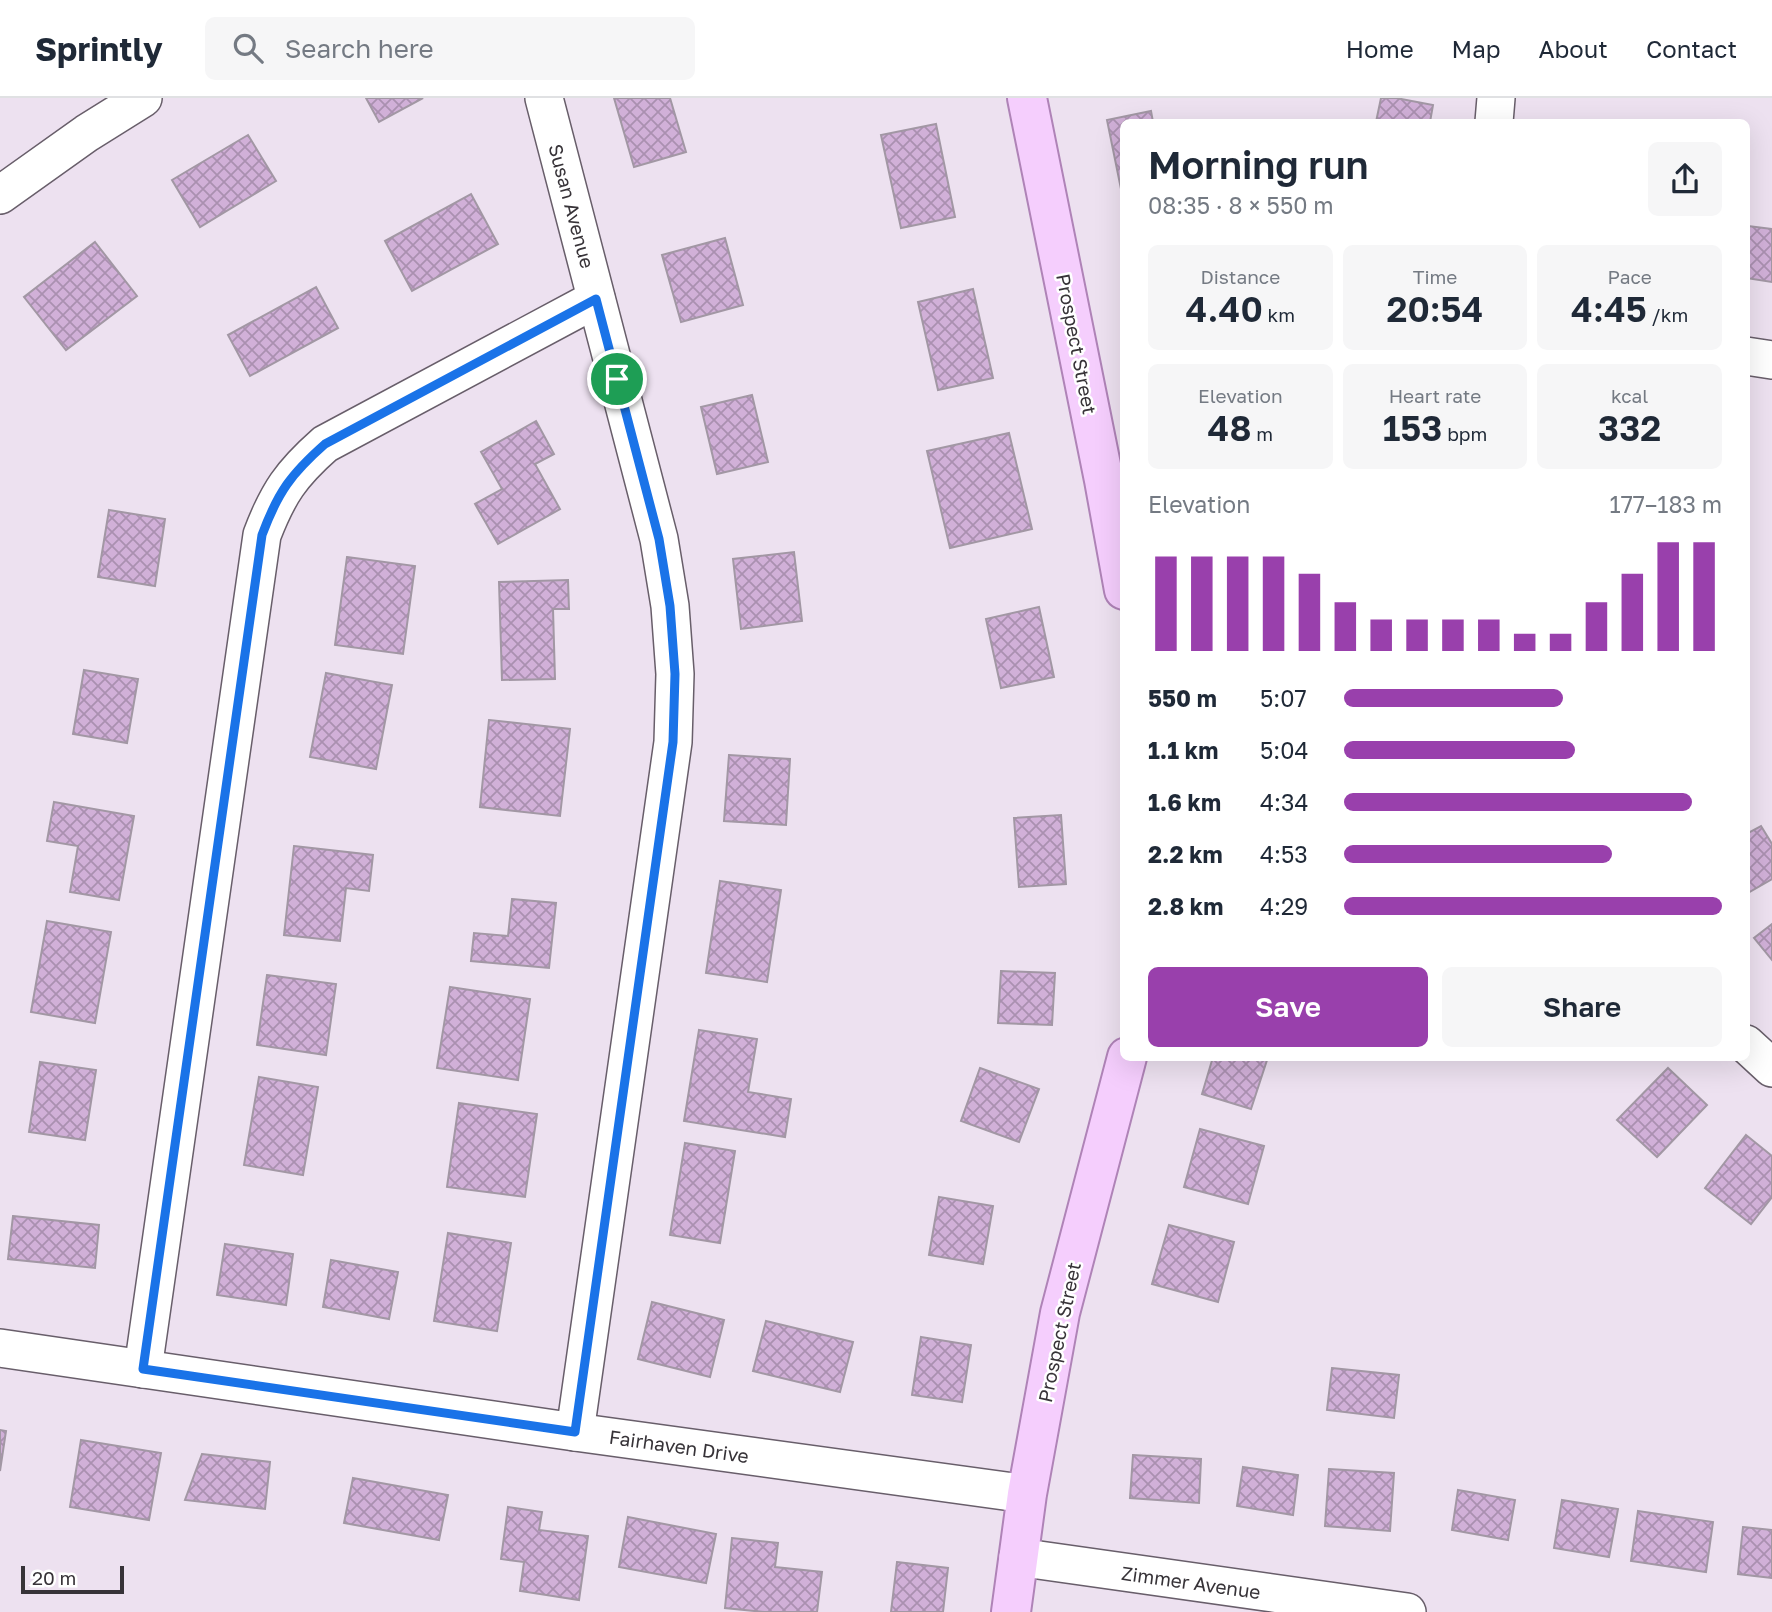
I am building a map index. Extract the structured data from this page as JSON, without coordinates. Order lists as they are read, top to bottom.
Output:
{
  "streets": {
    "main road": ["Prospect Street"],
    "street": ["Susan Avenue", "Fairhaven Drive", "Zimmer Avenue"]
  },
  "crossings": [
    ["Susan Avenue", "Fairhaven Drive"],
    ["Prospect Street", "Fairhaven Drive"],
    ["Prospect Street", "Zimmer Avenue"]
  ],
  "scale_bar": "20 m",
  "page": {
    "header": "Sprintly",
    "search": "Search here",
    "nav": [
      "Home",
      "Map",
      "About",
      "Contact"
    ],
    "heading": ["Morning run", "08:35 · 8 × 550 m"],
    "stats": [
      ["Distance", "4.40 km"],
      ["Time", "20:54"],
      ["Pace", "4:45 /km"],
      ["Elevation", "48 m"],
      ["Heart rate", "153 bpm"],
      ["kcal", "332"]
    ],
    "chart": ["Elevation", "177–183 m"],
    "list": [
      {
        "name": "550 m",
        "note": "5:07"
      },
      {
        "name": "1.1 km",
        "note": "5:04"
      },
      {
        "name": "1.6 km",
        "note": "4:34"
      },
      {
        "name": "2.2 km",
        "note": "4:53"
      },
      {
        "name": "2.8 km",
        "note": "4:29"
      }
    ],
    "buttons": ["Save", "Share"],
    "scale": "20 m"
  }
}
